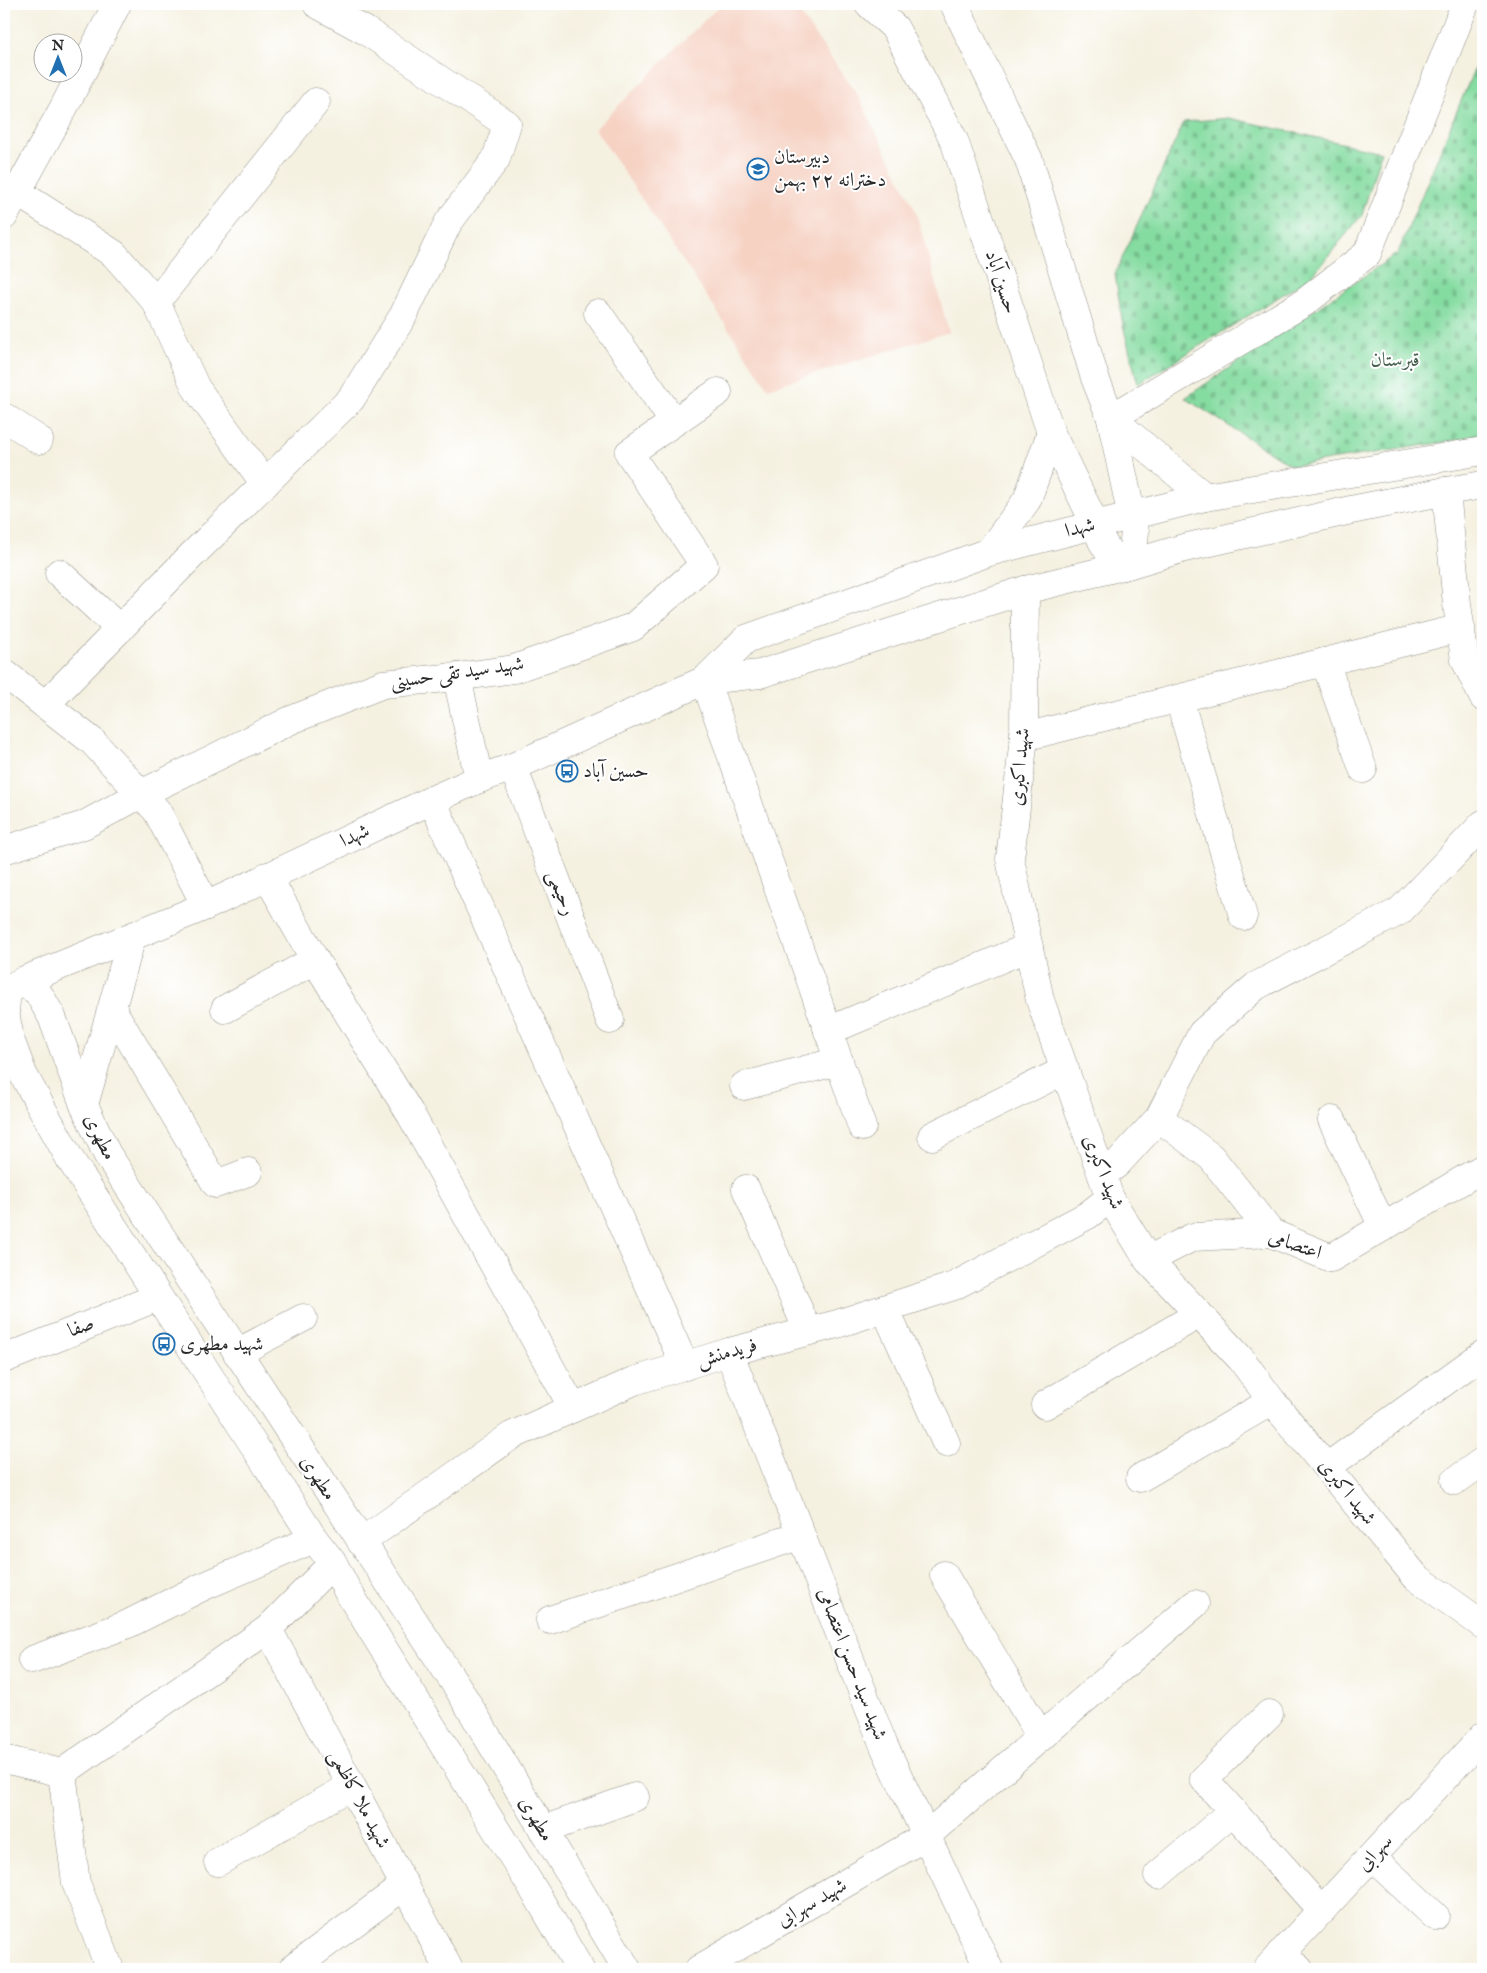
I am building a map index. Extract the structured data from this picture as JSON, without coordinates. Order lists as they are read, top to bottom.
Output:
{
  "streets": {
    "street": [
      "حسین آباد",
      "شهدا",
      "شهید سید تقی حسینی",
      "شهید اکبری",
      "رحیمی",
      "مطهری",
      "اعتصامی",
      "صفا",
      "فریدمنش",
      "شهید سید حسن اعتصامی",
      "شهید ملا کاظمی",
      "سهرابی",
      "شهید سهرابی"
    ]
  },
  "crossings": [
    ["حسین آباد", "شهدا"],
    ["شهدا", "شهید اکبری"],
    ["شهدا", "رحیمی"],
    ["شهدا", "مطهری"],
    ["شهید اکبری", "اعتصامی"],
    ["شهید اکبری", "فریدمنش"],
    ["مطهری", "صفا"],
    ["مطهری", "فریدمنش"],
    ["فریدمنش", "شهید سید حسن اعتصامی"],
    ["فریدمنش", "شهید ملا کاظمی"],
    ["شهید سید حسن اعتصامی", "شهید سهرابی"]
  ],
  "parks": ["قبرستان"],
  "places": {
    "school or university": ["دبیرستان دخترانه ۲۲ بهمن"],
    "bus stop": ["حسین آباد", "شهید مطهری"]
  },
  "north": "top"
}
